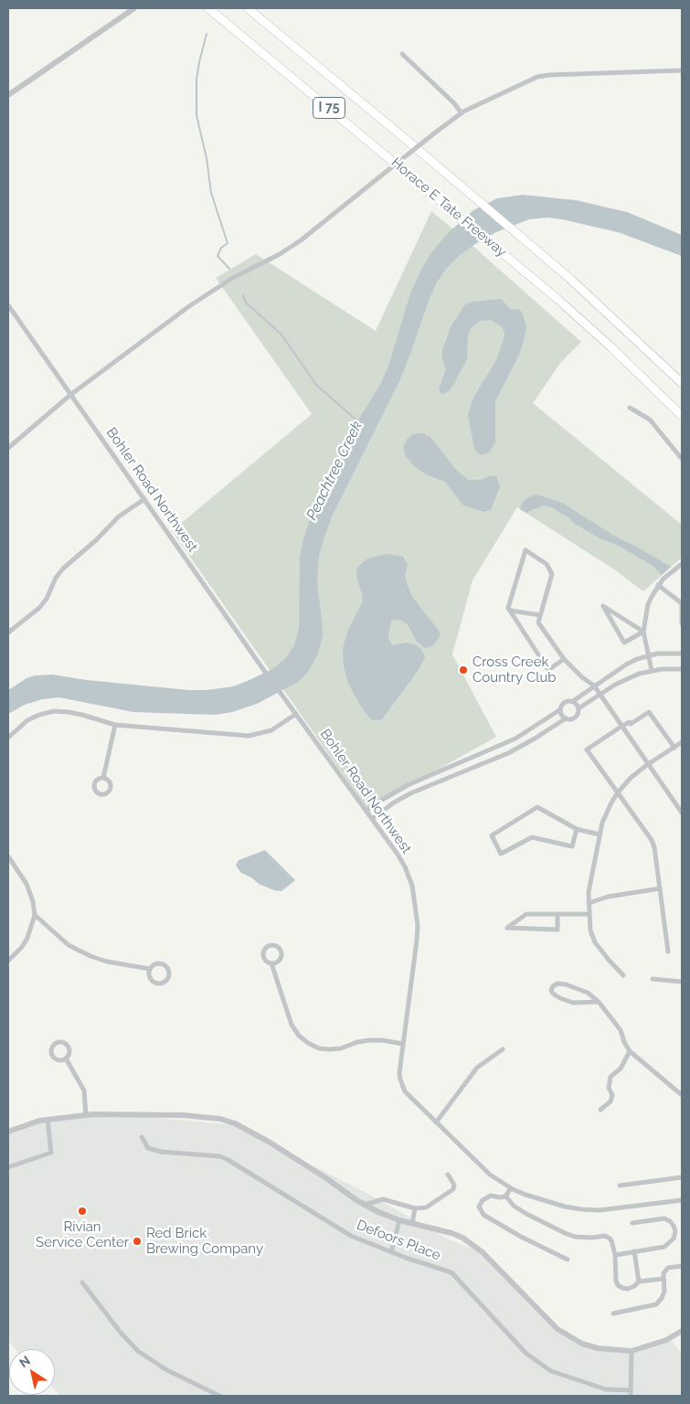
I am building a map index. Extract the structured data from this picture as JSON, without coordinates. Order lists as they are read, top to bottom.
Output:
{
  "streets": {
    "highway": ["I 75", "Horace E Tate Freeway"],
    "street": ["Bohler Road Northwest", "Defoors Place"]
  },
  "water": ["Peachtree Creek"],
  "places": ["Cross Creek Country Club", "Rivian Service Center", "Red Brick Brewing Company"],
  "north": "top left"
}
